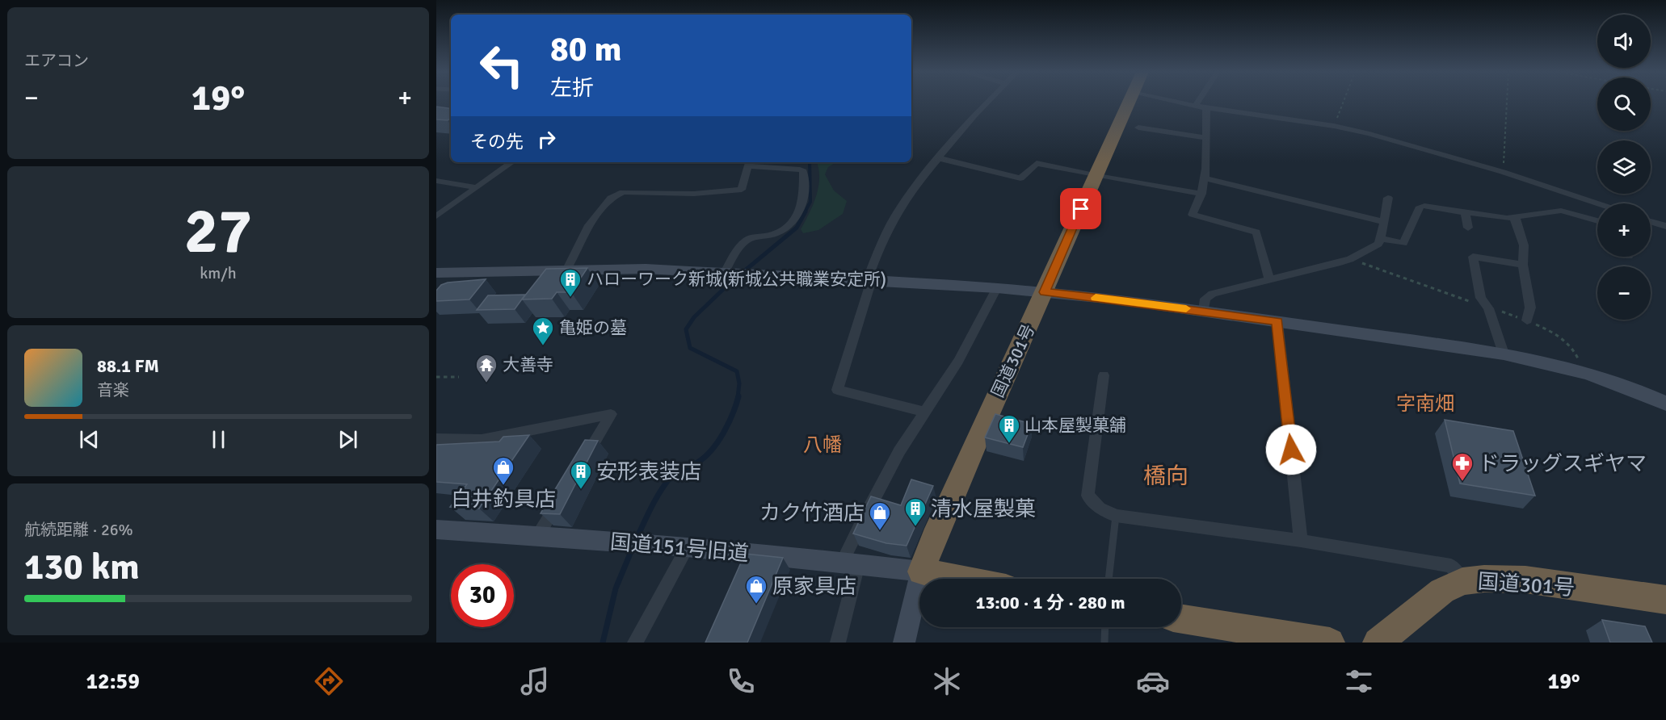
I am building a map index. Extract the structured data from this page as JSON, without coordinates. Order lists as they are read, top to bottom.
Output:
{
  "streets": {
    "highway": ["国道301号"],
    "street": ["国道151号旧道"]
  },
  "crossings": [
    ["国道301号", "国道151号旧道"]
  ],
  "districts": ["字南畑", "八幡", "橋向"],
  "places": {
    "building": [
      "ハローワーク新城(新城公共職業安定所)",
      "山本屋製菓舗",
      "安形表装店",
      "清水屋製菓"
    ],
    "place": ["亀姫の墓"],
    "temple": ["大善寺"],
    "pharmacy": ["ドラッグスギヤマ"],
    "shop": ["白井釣具店", "カク竹酒店", "原家具店"]
  },
  "page": {
    "tile": [
      "エアコン",
      ["27", "km/h"],
      ["航続距離 · 26%", "130 km"]
    ],
    "map_buttons": ["+", "−"],
    "turn": ["80 m", "左折"],
    "heat": ["−", "19°", "+"],
    "then": "その先",
    "song": ["88.1 FM", "音楽"],
    "limit": "30",
    "trip": "13:00 · 1 分 · 280 m",
    "tabs": ["12:59", "19°"]
  }
}
